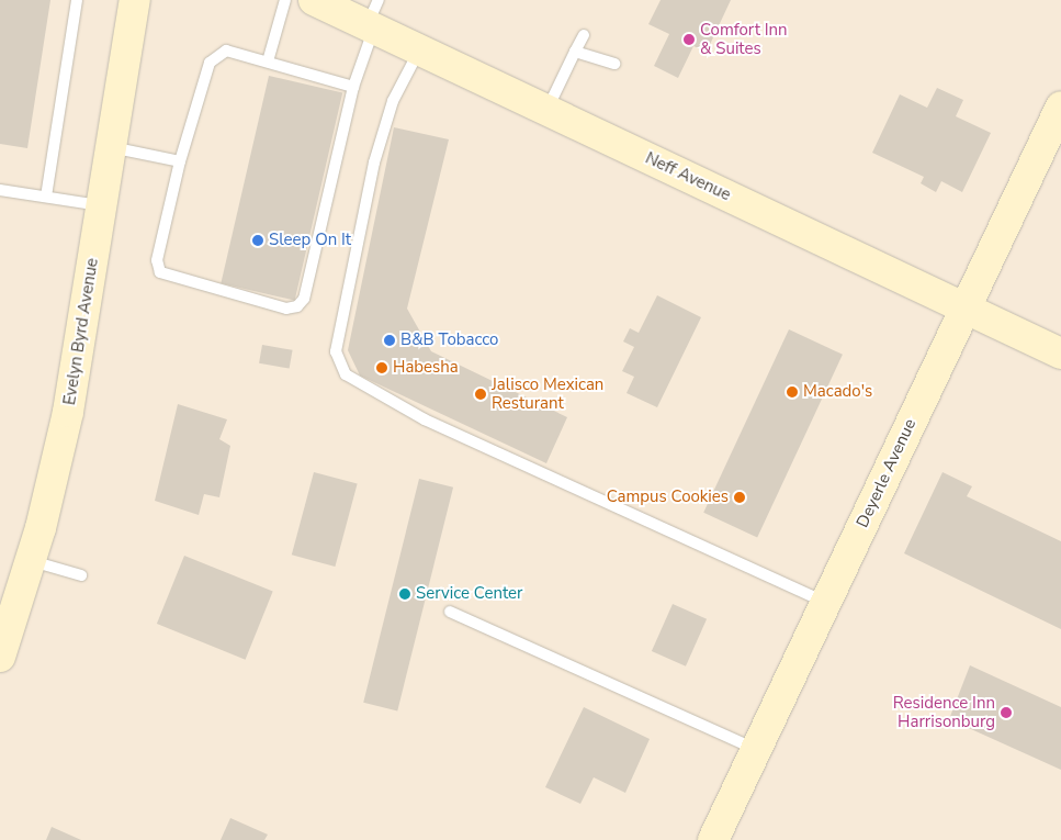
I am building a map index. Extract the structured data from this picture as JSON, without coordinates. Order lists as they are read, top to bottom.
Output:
{
  "streets": {
    "street": ["Neff Avenue", "Evelyn Byrd Avenue", "Deyerle Avenue"]
  },
  "crossings": [
    ["Neff Avenue", "Deyerle Avenue"]
  ],
  "places": [
    "Comfort Inn & Suites",
    "Sleep On It",
    "B&B Tobacco",
    "Habesha",
    "Macado's",
    "Jalisco Mexican Resturant",
    "Campus Cookies",
    "Service Center",
    "Residence Inn Harrisonburg"
  ]
}
